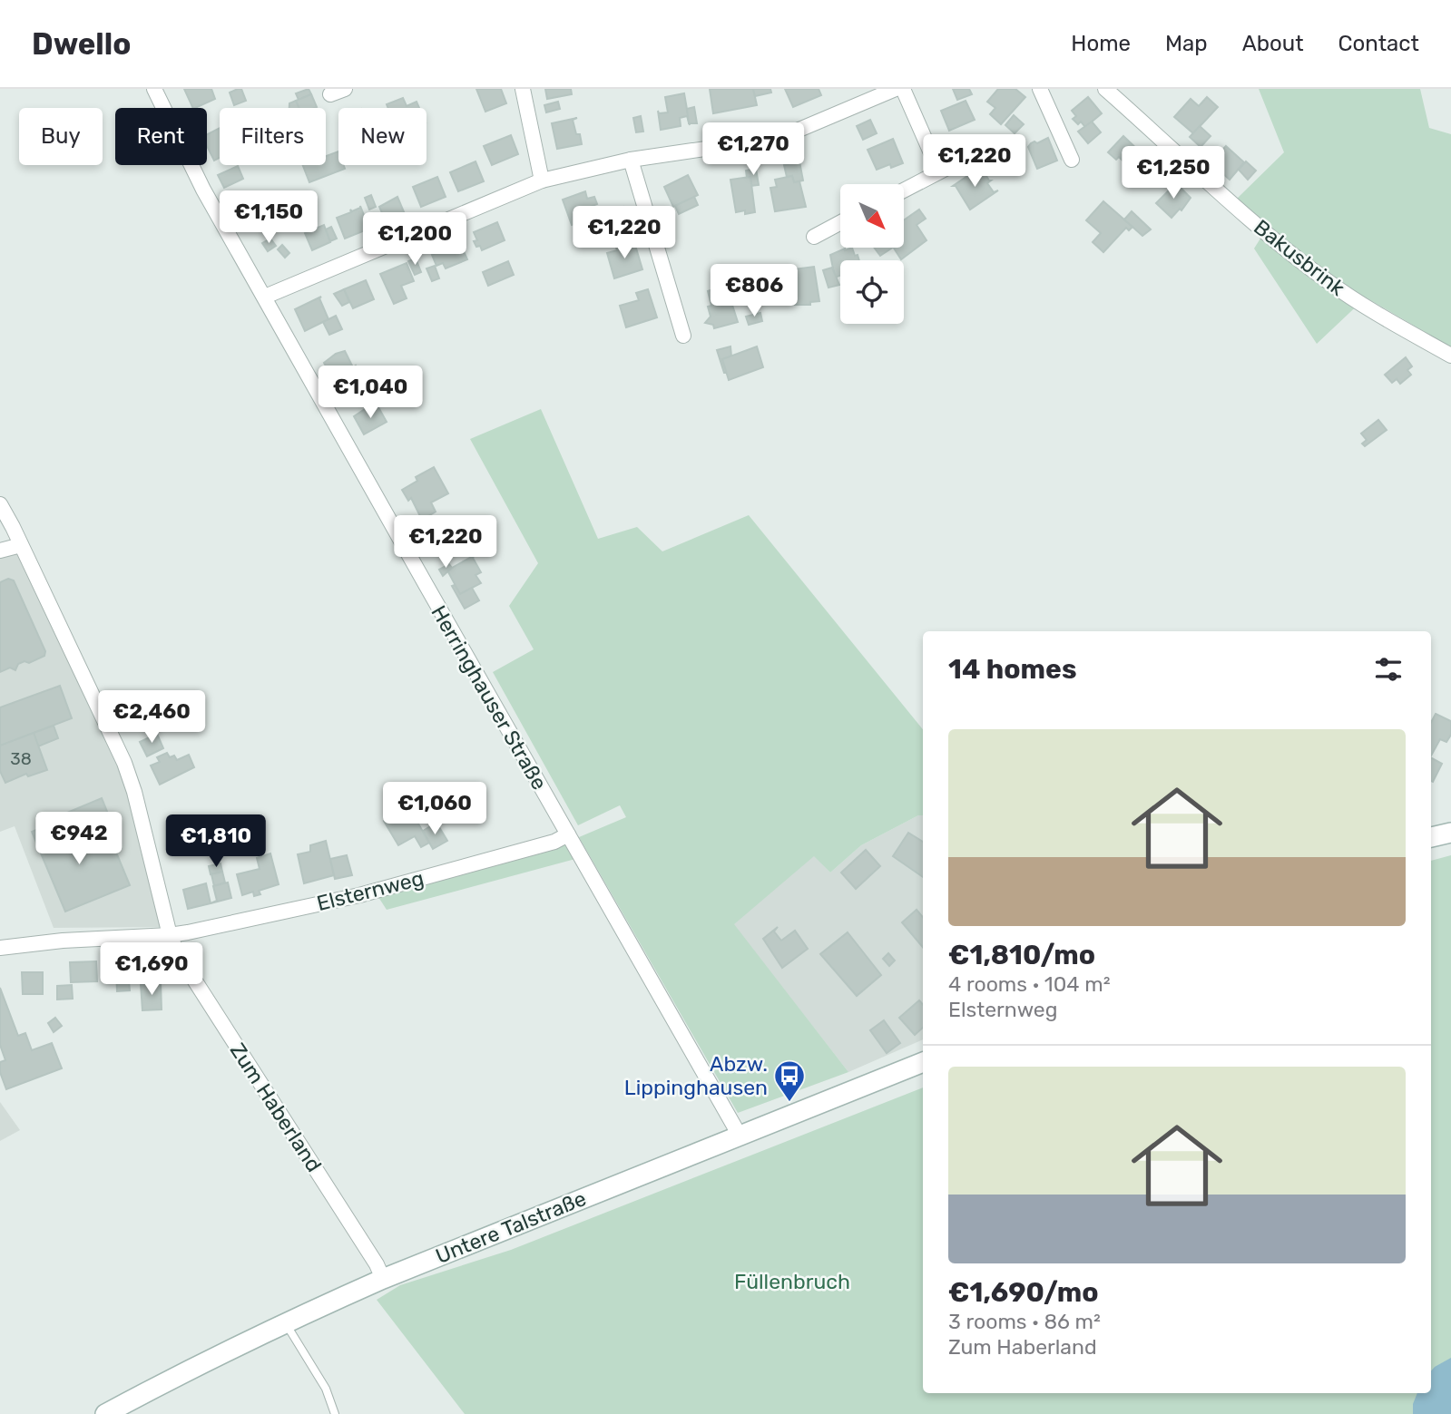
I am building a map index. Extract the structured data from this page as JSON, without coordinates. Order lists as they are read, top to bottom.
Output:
{
  "streets": {
    "street": [
      "Bakusbrink",
      "Herringhauser Straße",
      "Elsternweg",
      "Zum Haberland",
      "Untere Talstraße"
    ]
  },
  "crossings": [
    ["Herringhauser Straße", "Elsternweg"],
    ["Herringhauser Straße", "Untere Talstraße"],
    ["Elsternweg", "Zum Haberland"],
    ["Zum Haberland", "Untere Talstraße"]
  ],
  "parks": ["Füllenbruch"],
  "places": {
    "bus stop": ["Abzw. Lippinghausen"]
  },
  "house_numbers": ["38"],
  "north": "bottom right",
  "page": {
    "header": "Dwello",
    "nav": [
      "Home",
      "Map",
      "About",
      "Contact"
    ],
    "chip": [
      "Buy",
      "Rent",
      "Filters",
      "New"
    ],
    "price": [
      "€1,270",
      "€1,220",
      "€1,250",
      "€1,150",
      "€1,220",
      "€1,200",
      "€806",
      "€1,040",
      "€1,220",
      "€2,460",
      "€1,060",
      "€942",
      "€1,810",
      "€1,690"
    ],
    "heading": "14 homes",
    "list": [
      {
        "name": "€1,810/mo",
        "note": "4 rooms · 104 m² · Elsternweg"
      },
      {
        "name": "€1,690/mo",
        "note": "3 rooms · 86 m² · Zum Haberland"
      }
    ]
  }
}
